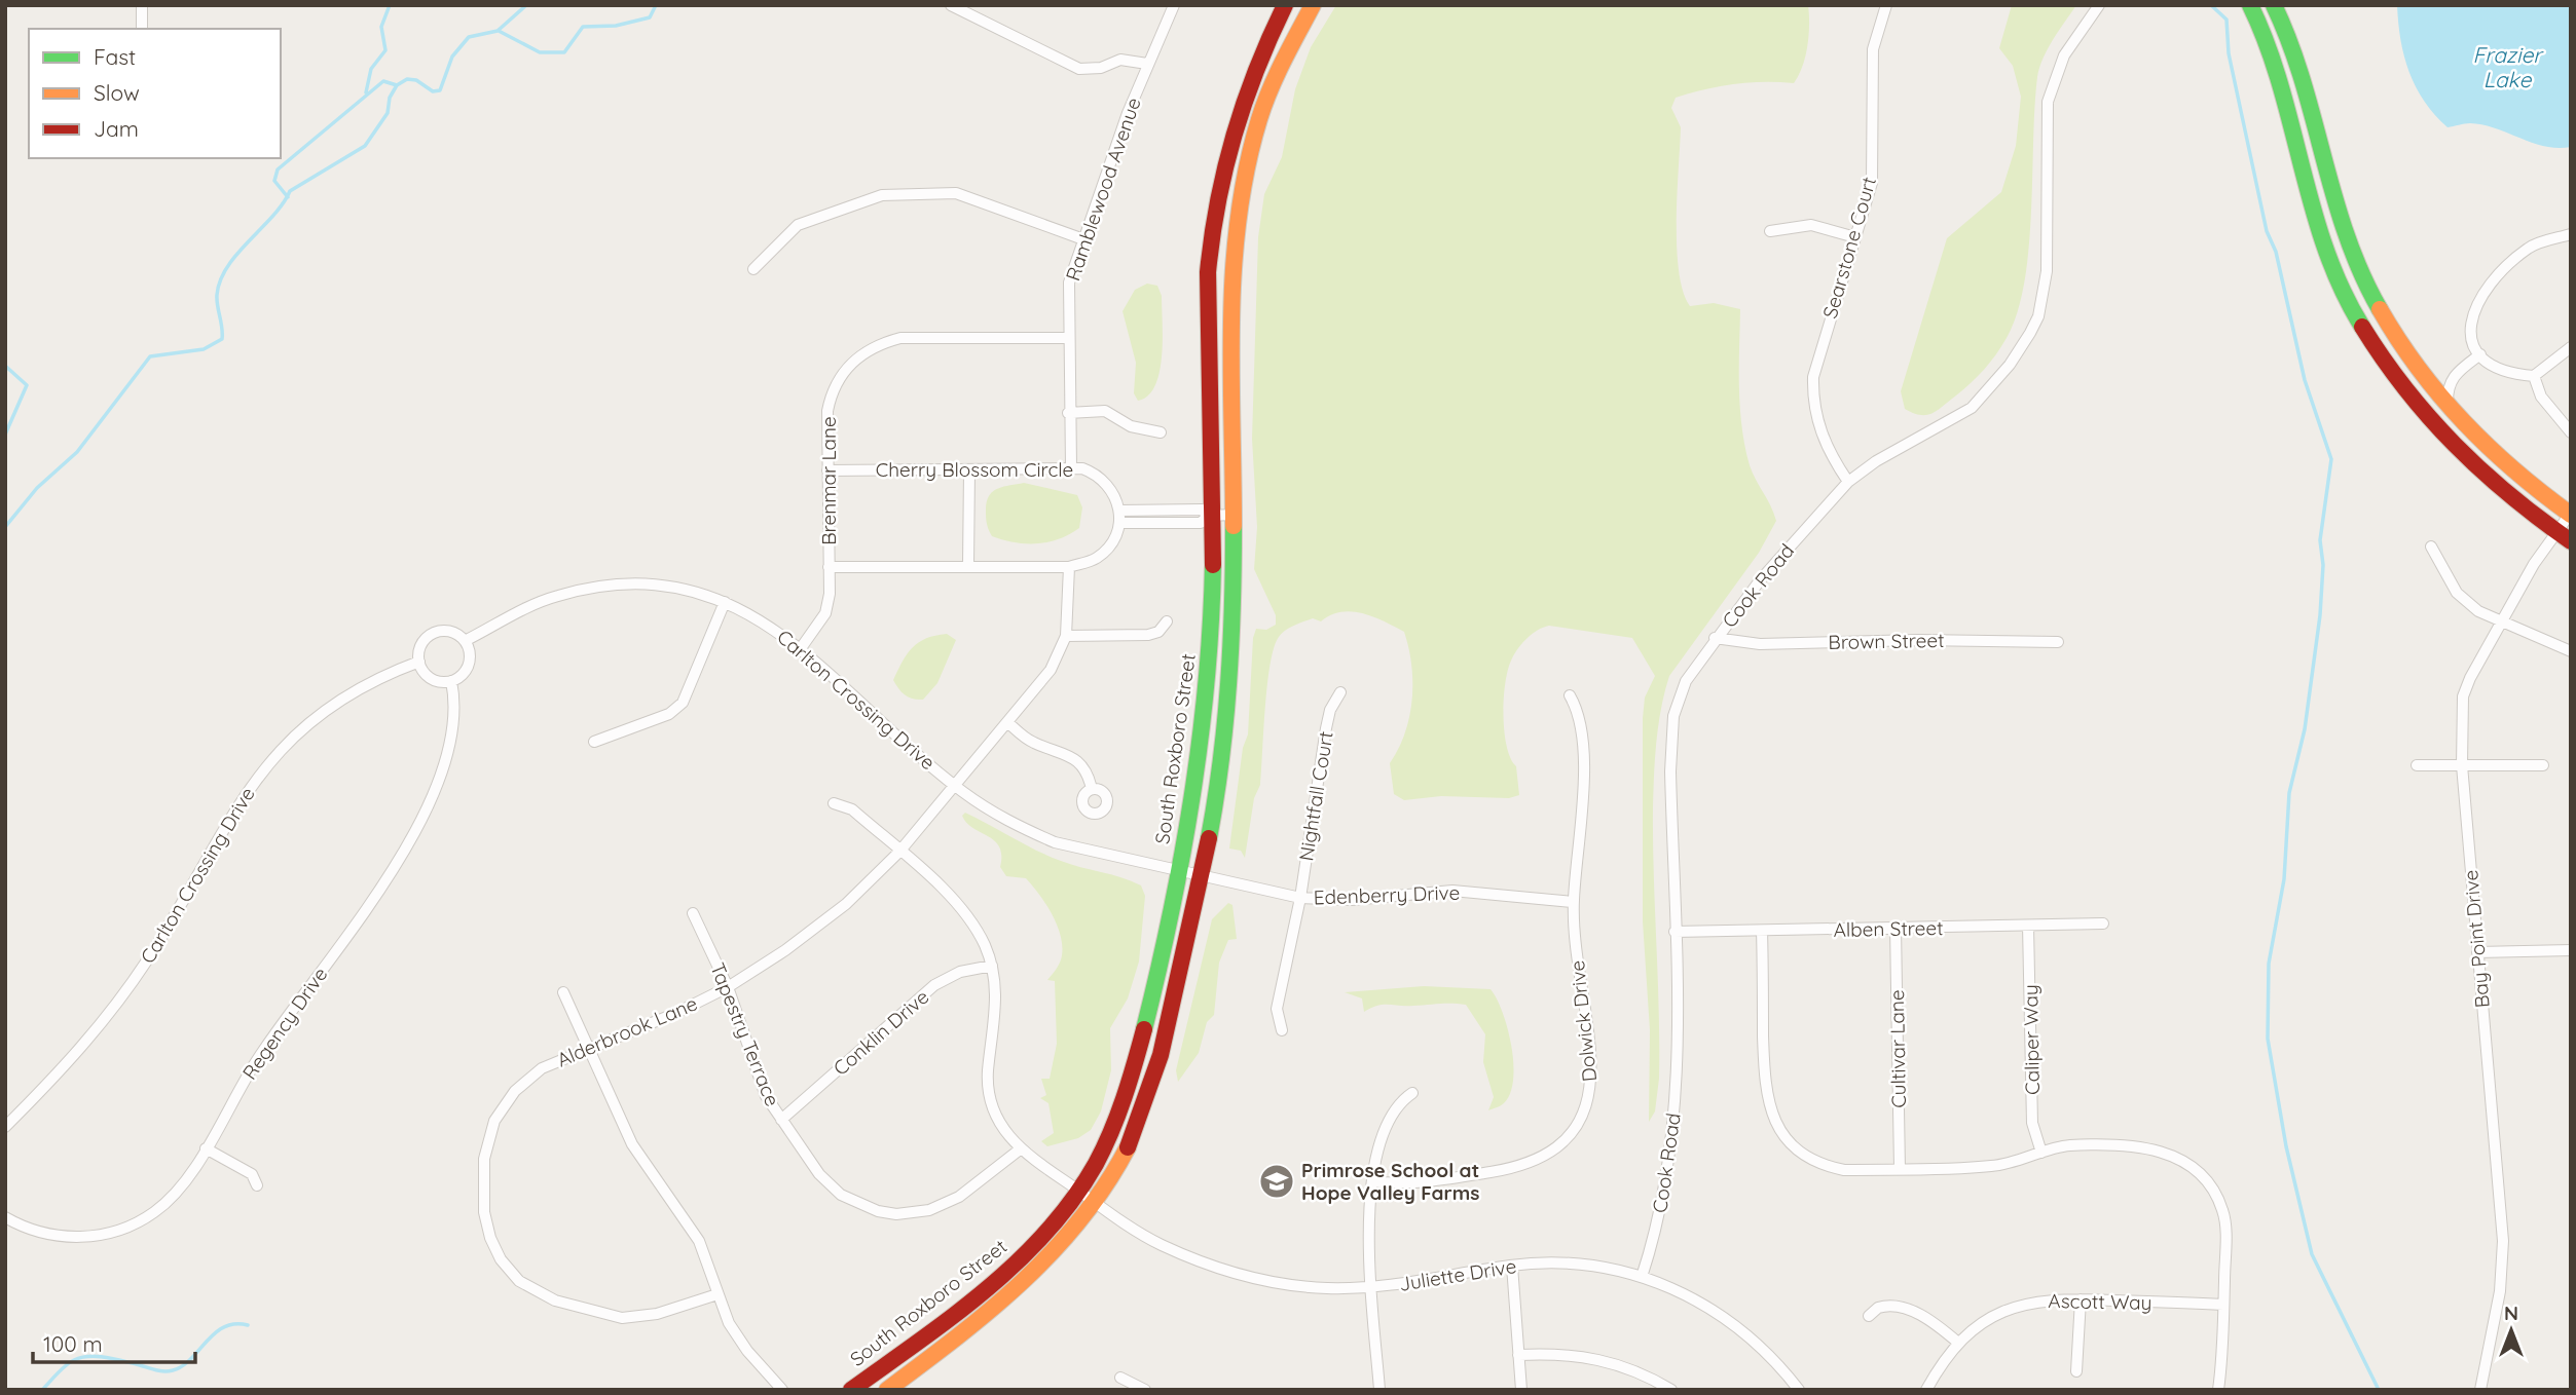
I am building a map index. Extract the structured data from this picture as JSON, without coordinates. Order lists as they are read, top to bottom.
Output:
{
  "streets": {
    "street": [
      "Ramblewood Avenue",
      "Searstone Court",
      "Cherry Blossom Circle",
      "Brenmar Lane",
      "Cook Road",
      "Brown Street",
      "Carlton Crossing Drive",
      "South Roxboro Street",
      "Nightfall Court",
      "Edenberry Drive",
      "Alben Street",
      "Bay Point Drive",
      "Dolwick Drive",
      "Regency Drive",
      "Alderbrook Lane",
      "Conklin Drive",
      "Tapestry Terrace",
      "Caliper Way",
      "Cultivar Lane",
      "Juliette Drive",
      "Ascott Way"
    ]
  },
  "crossings": [
    ["Ramblewood Avenue", "Cherry Blossom Circle"],
    ["Ramblewood Avenue", "Brenmar Lane"],
    ["Searstone Court", "Cook Road"],
    ["Cherry Blossom Circle", "Brenmar Lane"],
    ["Brenmar Lane", "Carlton Crossing Drive"],
    ["Cook Road", "Brown Street"],
    ["Cook Road", "Alben Street"],
    ["Cook Road", "Juliette Drive"],
    ["Carlton Crossing Drive", "South Roxboro Street"],
    ["Carlton Crossing Drive", "Edenberry Drive"],
    ["Carlton Crossing Drive", "Regency Drive"],
    ["Carlton Crossing Drive", "Alderbrook Lane"],
    ["South Roxboro Street", "Edenberry Drive"],
    ["South Roxboro Street", "Juliette Drive"],
    ["Nightfall Court", "Edenberry Drive"],
    ["Edenberry Drive", "Dolwick Drive"],
    ["Alben Street", "Caliper Way"],
    ["Alben Street", "Cultivar Lane"],
    ["Alderbrook Lane", "Tapestry Terrace"],
    ["Alderbrook Lane", "Juliette Drive"],
    ["Conklin Drive", "Tapestry Terrace"],
    ["Conklin Drive", "Juliette Drive"],
    ["Tapestry Terrace", "Juliette Drive"]
  ],
  "water": ["Frazier Lake"],
  "places": {
    "school or university": ["Primrose School at Hope Valley Farms"]
  },
  "legend": ["Fast", "Slow", "Jam"],
  "scale_bar": "100 m",
  "north": "top"
}
